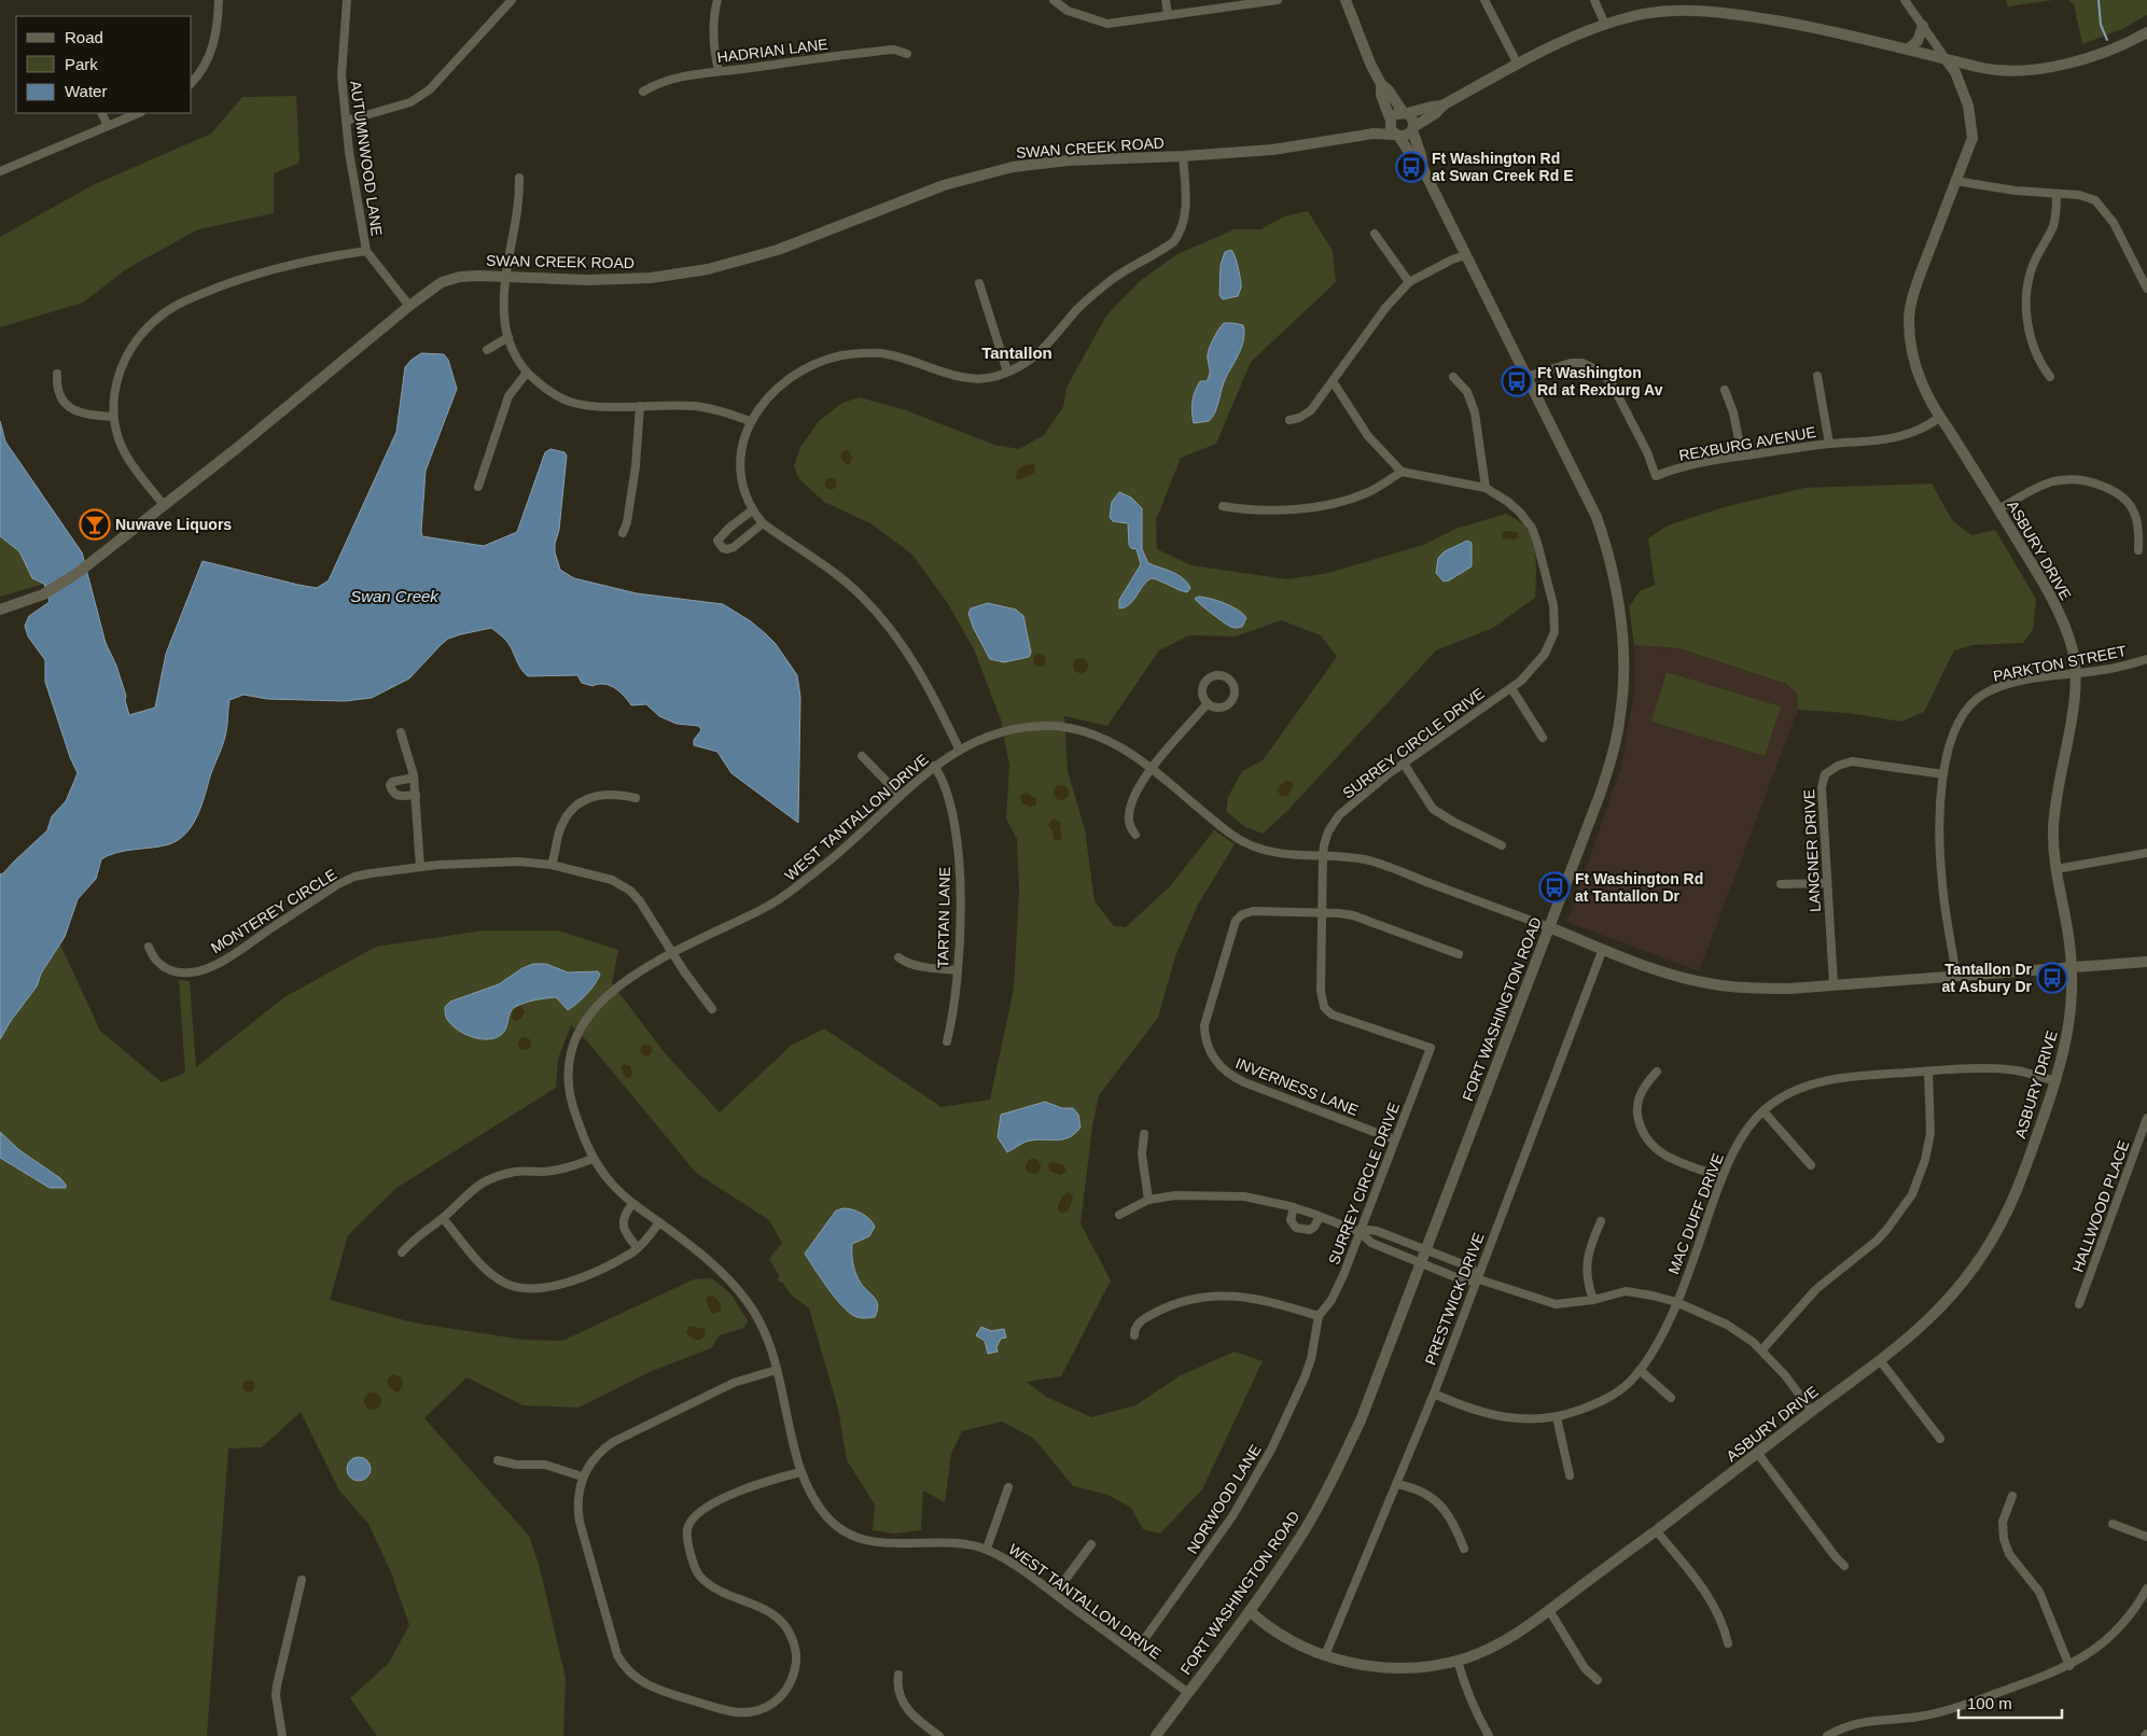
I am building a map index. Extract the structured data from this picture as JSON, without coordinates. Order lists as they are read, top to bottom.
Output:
{
  "streets": {
    "street": [
      "HADRIAN LANE",
      "SWAN CREEK ROAD",
      "AUTUMNWOOD LANE",
      "REXBURG AVENUE",
      "ASBURY DRIVE",
      "PARKTON STREET",
      "SURREY CIRCLE DRIVE",
      "WEST TANTALLON DRIVE",
      "LANGNER DRIVE",
      "MONTEREY CIRCLE",
      "TARTAN LANE",
      "FORT WASHINGTON ROAD",
      "INVERNESS LANE",
      "HALLWOOD PLACE",
      "MAC DUFF DRIVE",
      "PRESTWICK DRIVE",
      "NORWOOD LANE"
    ]
  },
  "crossings": [
    ["SWAN CREEK ROAD", "AUTUMNWOOD LANE"],
    ["SWAN CREEK ROAD", "FORT WASHINGTON ROAD"],
    ["REXBURG AVENUE", "ASBURY DRIVE"],
    ["REXBURG AVENUE", "FORT WASHINGTON ROAD"],
    ["ASBURY DRIVE", "PARKTON STREET"],
    ["ASBURY DRIVE", "FORT WASHINGTON ROAD"],
    ["ASBURY DRIVE", "MAC DUFF DRIVE"],
    ["ASBURY DRIVE", "PRESTWICK DRIVE"],
    ["PARKTON STREET", "LANGNER DRIVE"],
    ["SURREY CIRCLE DRIVE", "WEST TANTALLON DRIVE"],
    ["SURREY CIRCLE DRIVE", "INVERNESS LANE"],
    ["SURREY CIRCLE DRIVE", "NORWOOD LANE"],
    ["WEST TANTALLON DRIVE", "MONTEREY CIRCLE"],
    ["WEST TANTALLON DRIVE", "TARTAN LANE"],
    ["WEST TANTALLON DRIVE", "FORT WASHINGTON ROAD"],
    ["WEST TANTALLON DRIVE", "NORWOOD LANE"],
    ["MAC DUFF DRIVE", "PRESTWICK DRIVE"]
  ],
  "districts": ["Tantallon"],
  "water": ["Swan Creek"],
  "places": {
    "bus stop": [
      "Ft Washington Rd at Swan Creek Rd E",
      "Ft Washington Rd at Rexburg Av",
      "Ft Washington Rd at Tantallon Dr",
      "Tantallon Dr at Asbury Dr"
    ],
    "bar": ["Nuwave Liquors"]
  },
  "legend": ["Road", "Park", "Water"],
  "scale_bar": "100 m"
}
